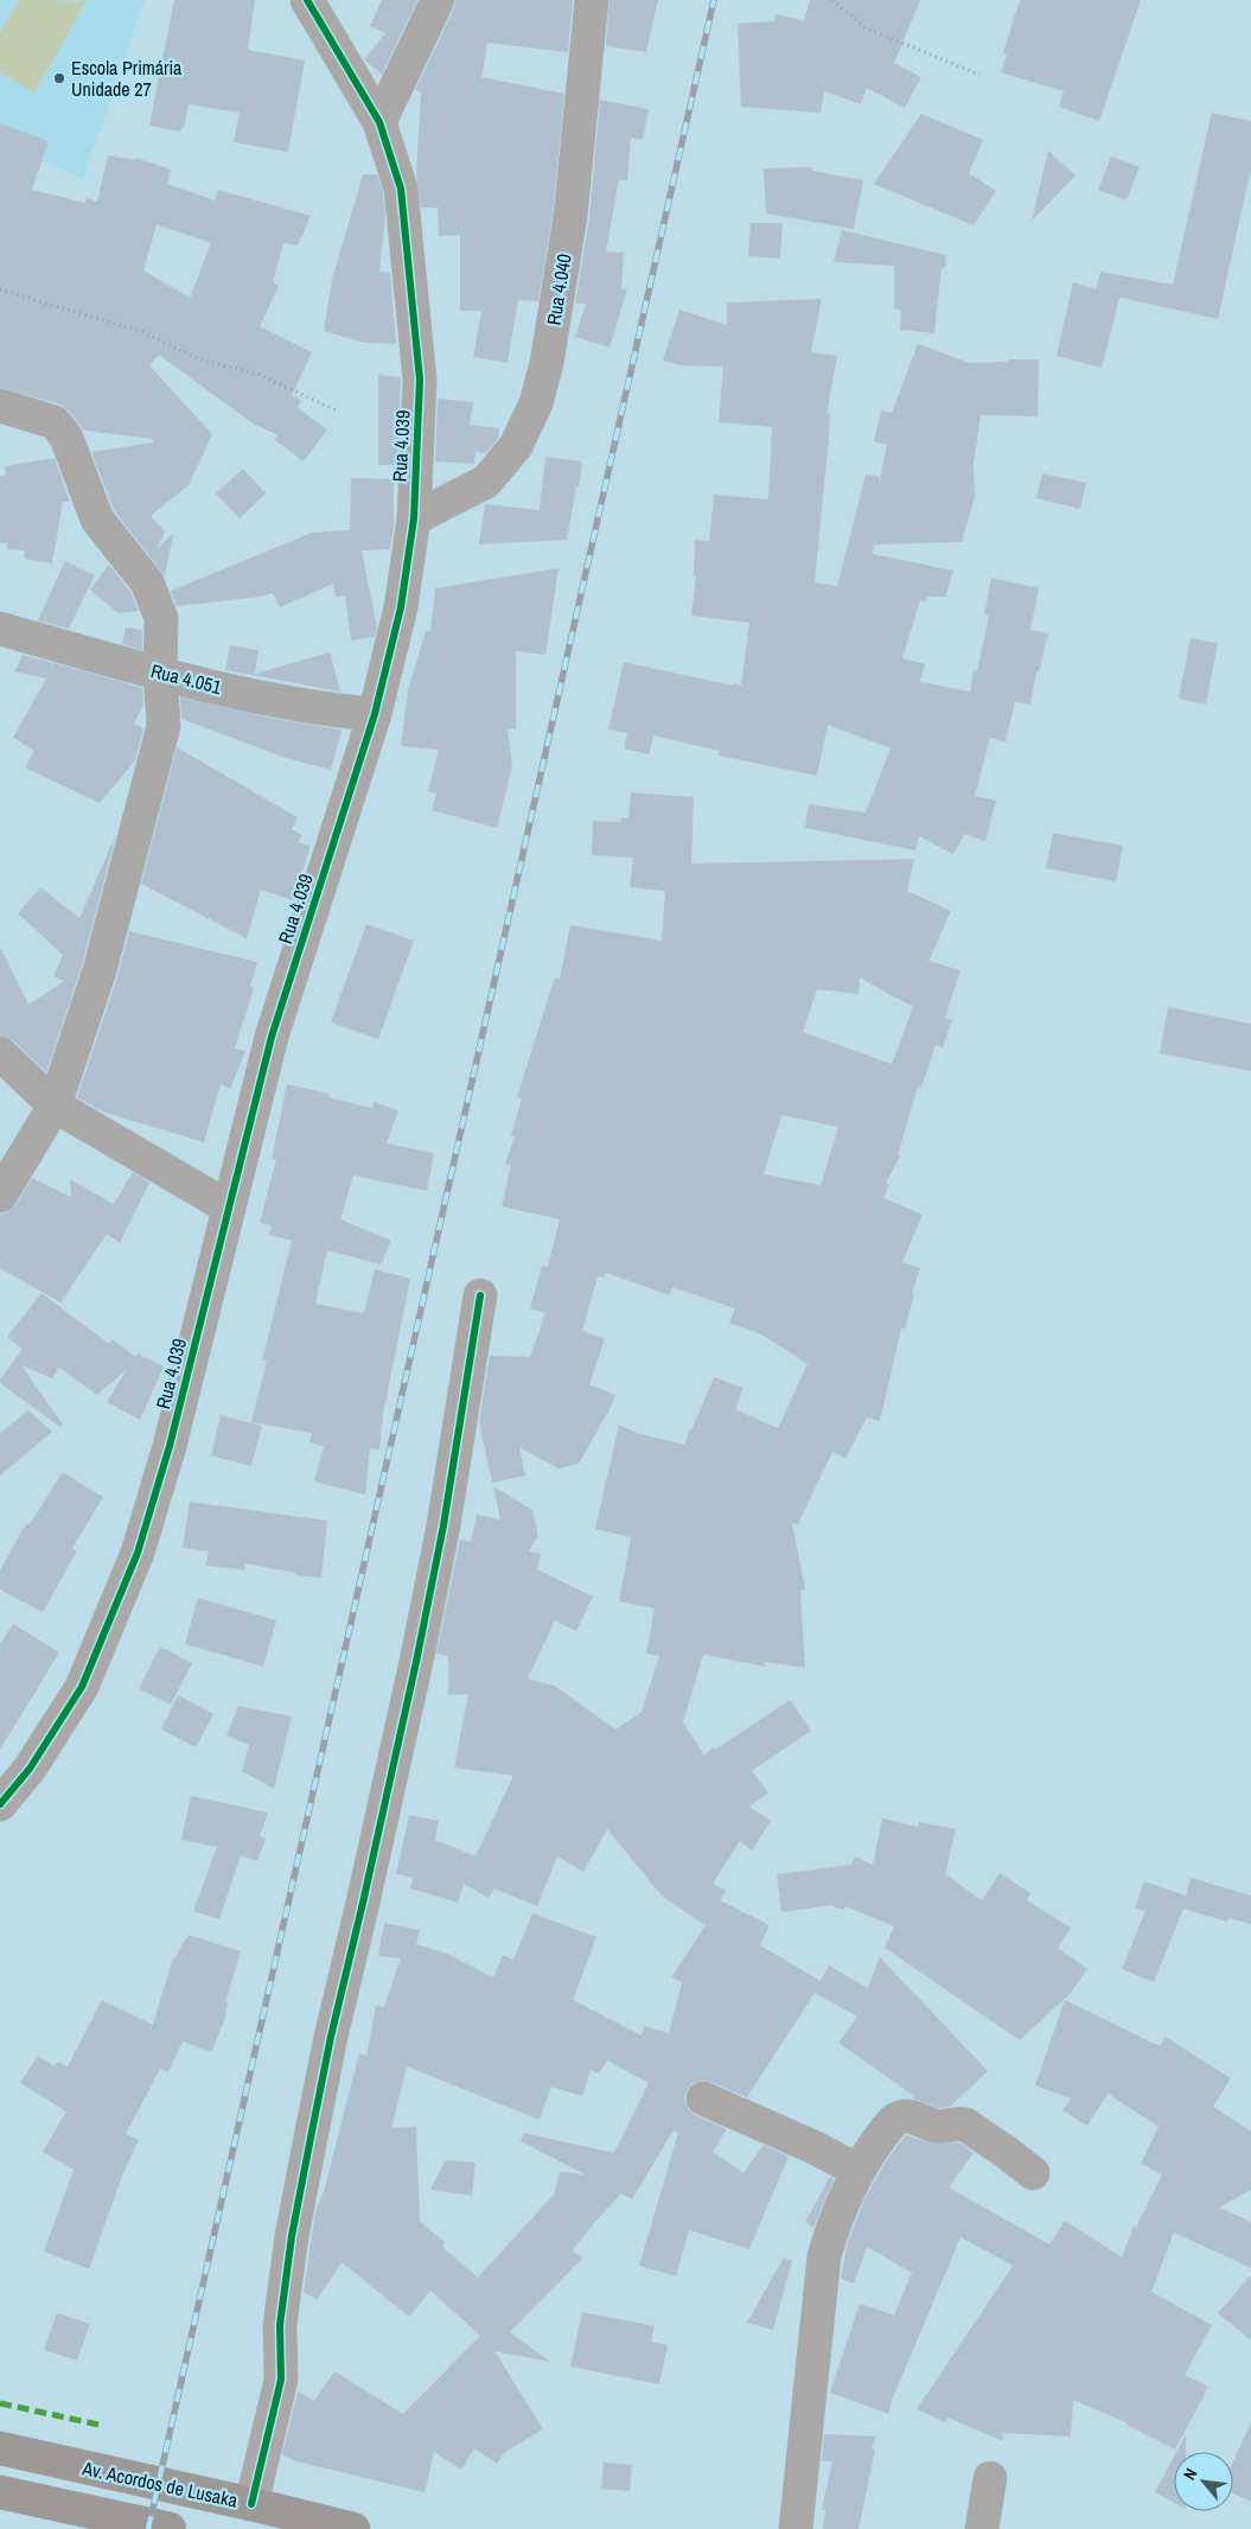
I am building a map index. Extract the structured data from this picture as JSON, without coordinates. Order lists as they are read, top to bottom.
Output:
{
  "streets": {
    "main road": ["Av. Acordos de Lusaka"],
    "street": ["Rua 4.040", "Rua 4.039", "Rua 4.051"]
  },
  "crossings": [
    ["Rua 4.040", "Rua 4.039"],
    ["Rua 4.039", "Rua 4.051"]
  ],
  "places": ["Escola Primária Unidade 27"],
  "north": "top left"
}
